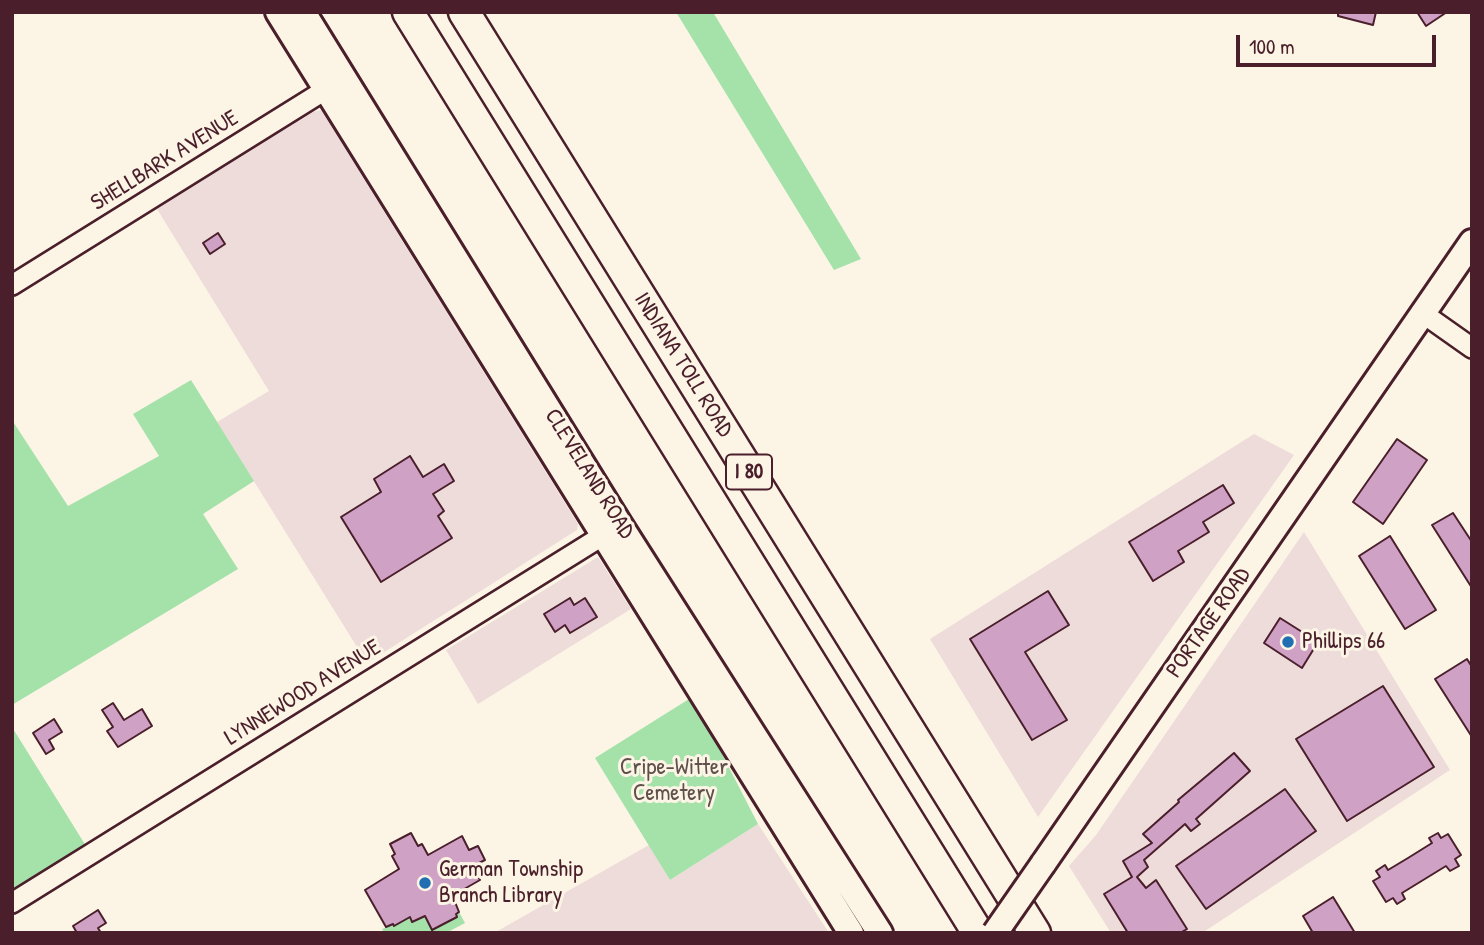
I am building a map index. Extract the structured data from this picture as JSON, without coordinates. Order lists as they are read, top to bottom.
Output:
{
  "streets": {
    "highway": ["INDIANA TOLL ROAD", "I 80"],
    "main road": ["CLEVELAND ROAD", "PORTAGE ROAD"],
    "street": ["SHELLBARK AVENUE", "LYNNEWOOD AVENUE"]
  },
  "crossings": [
    ["SHELLBARK AVENUE", "CLEVELAND ROAD"],
    ["CLEVELAND ROAD", "LYNNEWOOD AVENUE"]
  ],
  "parks": ["Cripe-Witter Cemetery"],
  "places": ["Phillips 66", "German Township Branch Library"],
  "scale_bar": "100 m"
}
